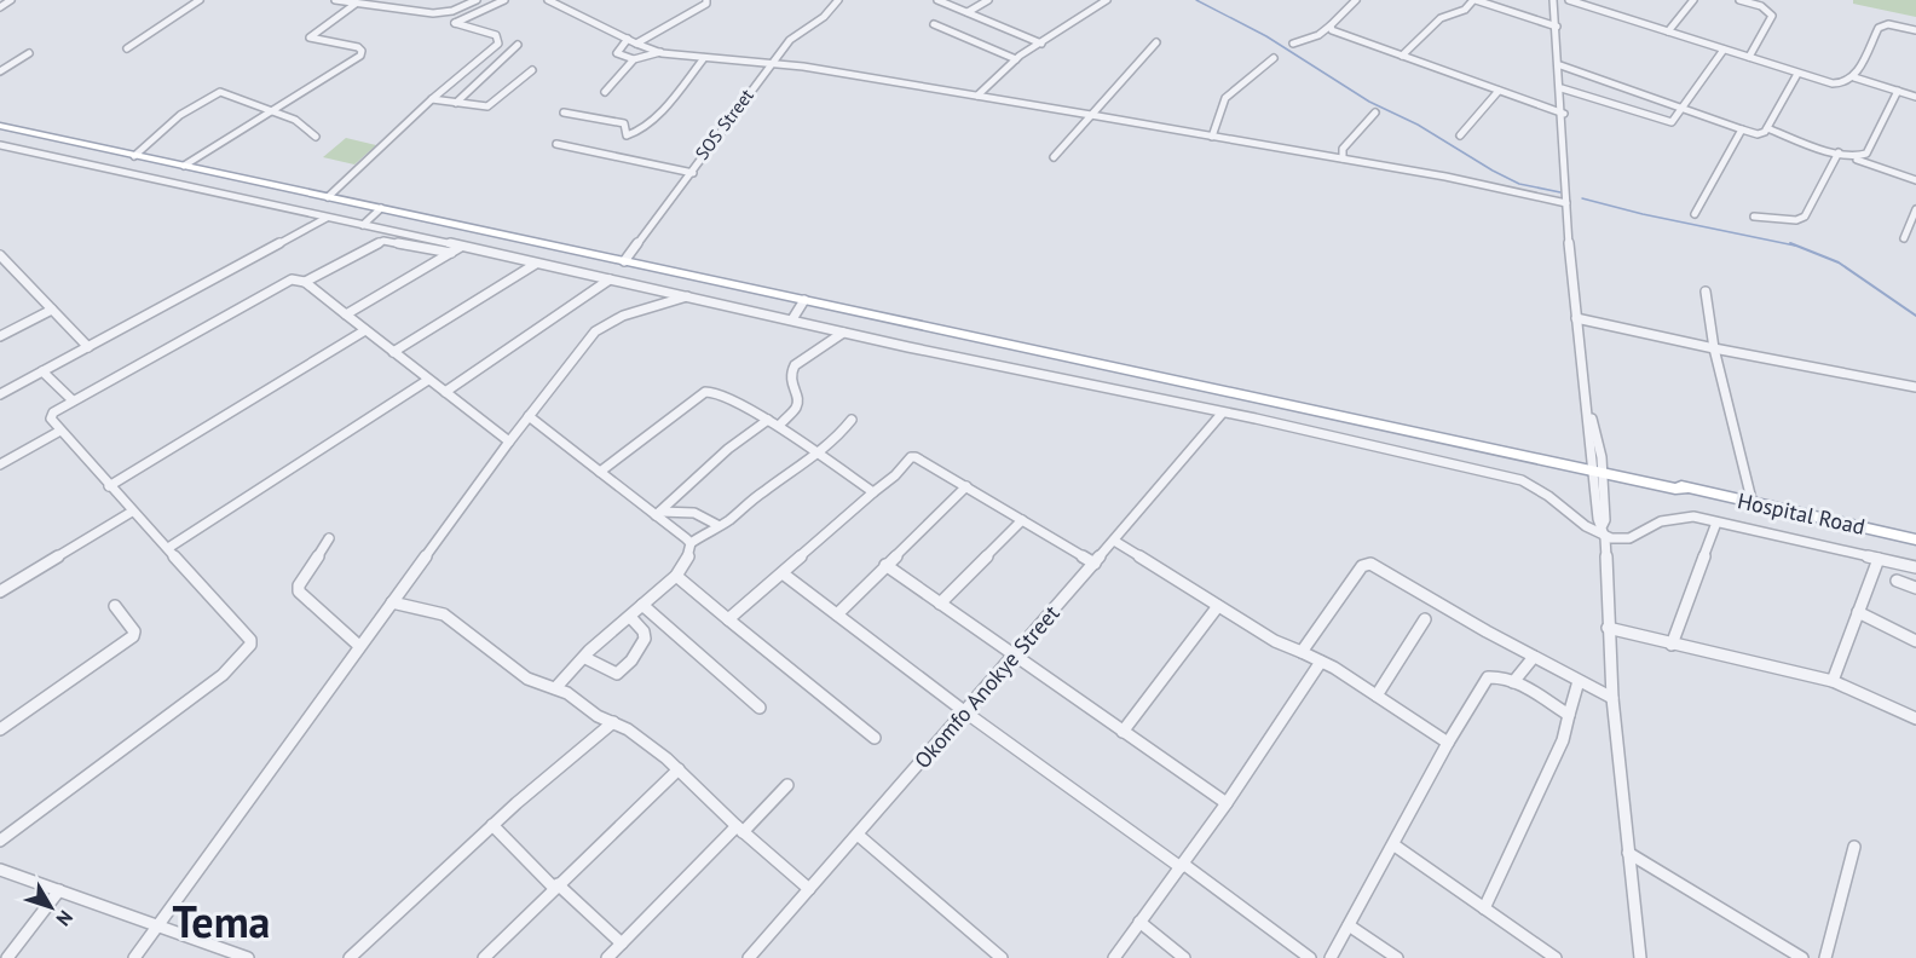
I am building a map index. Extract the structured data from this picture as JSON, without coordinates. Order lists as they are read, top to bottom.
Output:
{
  "streets": {
    "main road": ["Hospital Road"],
    "street": ["SOS Street", "Okomfo Anokye Street"]
  },
  "crossings": [
    ["SOS Street", "Hospital Road"]
  ],
  "districts": ["Tema"],
  "north": "bottom right"
}
